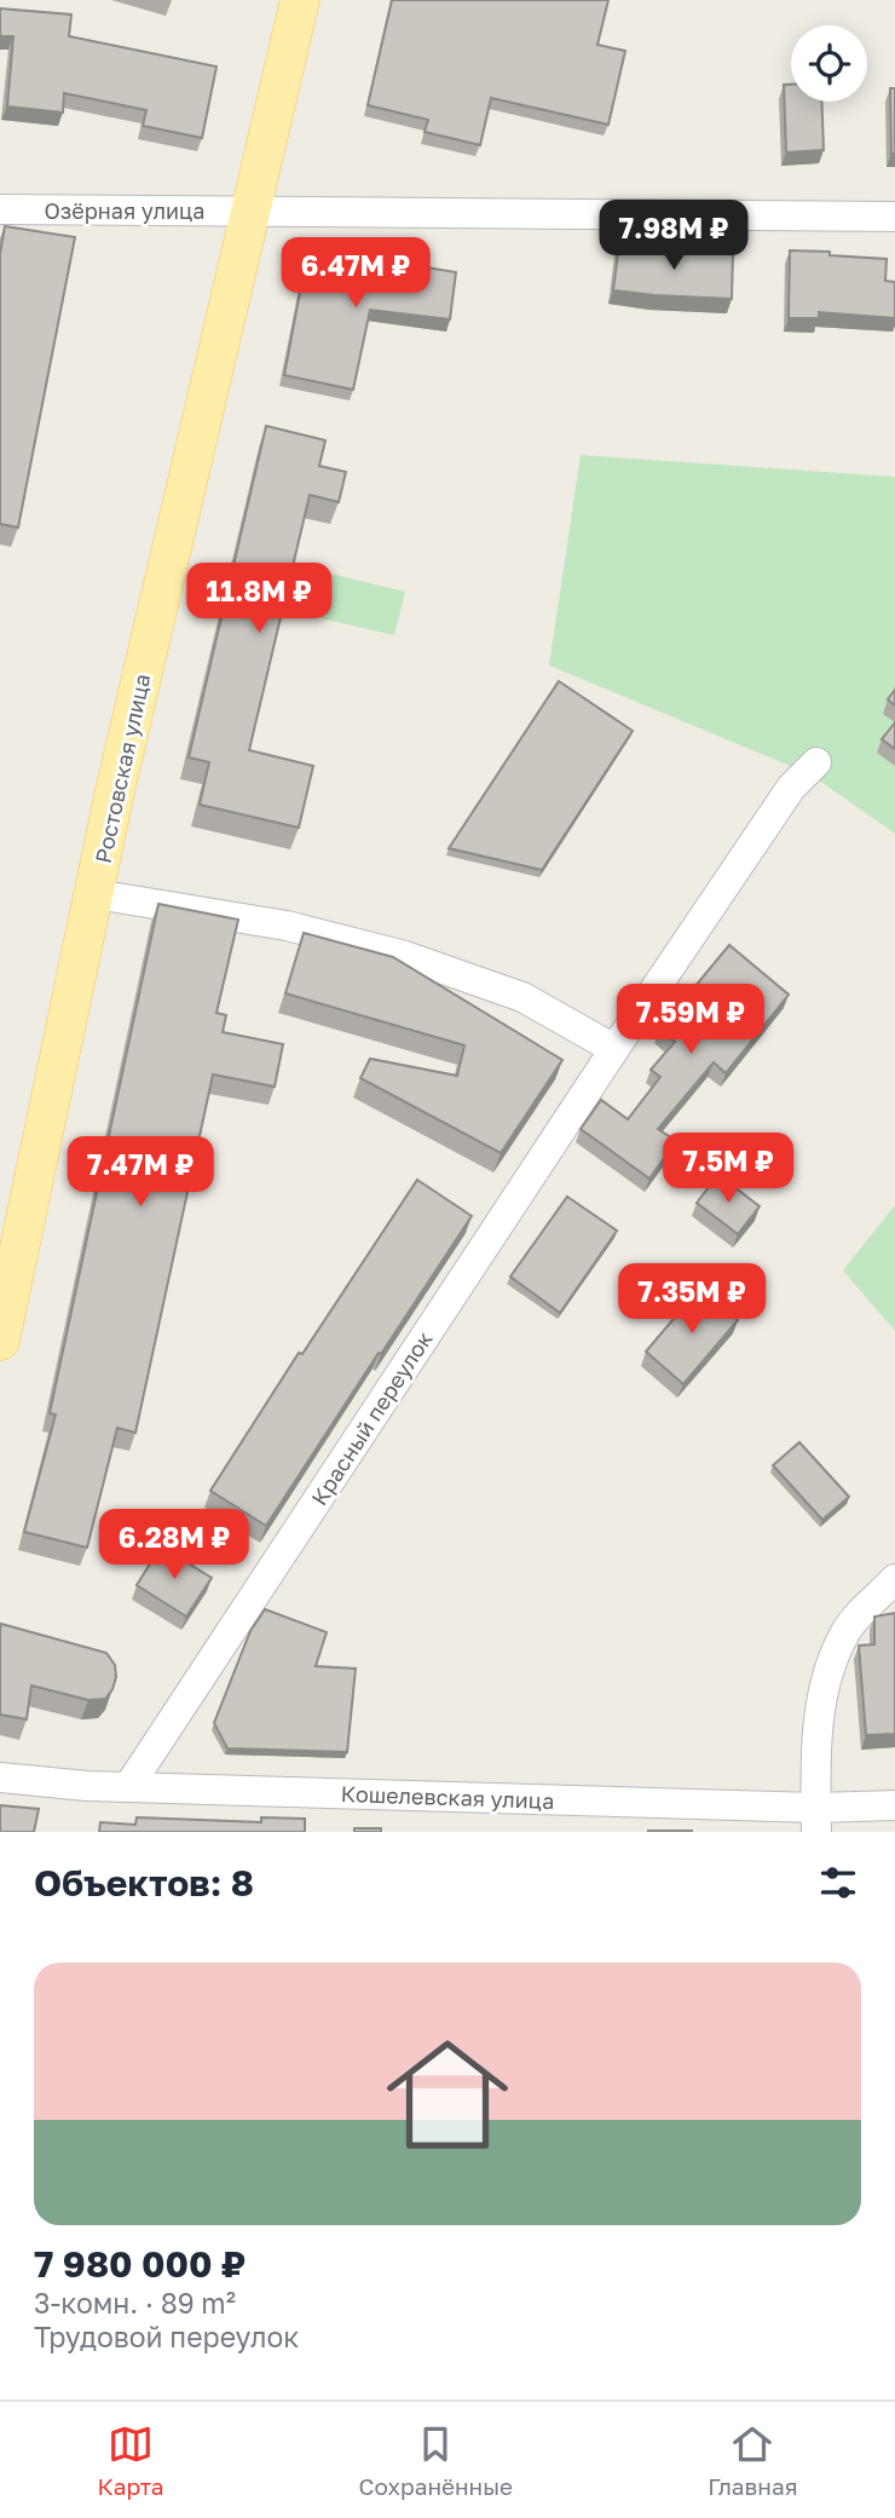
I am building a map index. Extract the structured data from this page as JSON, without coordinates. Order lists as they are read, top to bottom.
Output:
{
  "streets": {
    "main road": ["Ростовская улица"],
    "street": ["Озёрная улица", "Красный переулок", "Кошелевская улица"]
  },
  "crossings": [
    ["Озёрная улица", "Ростовская улица"],
    ["Красный переулок", "Кошелевская улица"]
  ],
  "page": {
    "price": [
      "7.98M ₽",
      "6.47M ₽",
      "11.8M ₽",
      "7.59M ₽",
      "7.5M ₽",
      "7.47M ₽",
      "7.35M ₽",
      "6.28M ₽"
    ],
    "heading": "Объектов: 8",
    "list": [
      {
        "name": "7 980 000 ₽",
        "note": "3-комн. · 89 m² · Трудовой переулок"
      }
    ],
    "tabs": ["Карта", "Сохранённые", "Главная"]
  }
}
